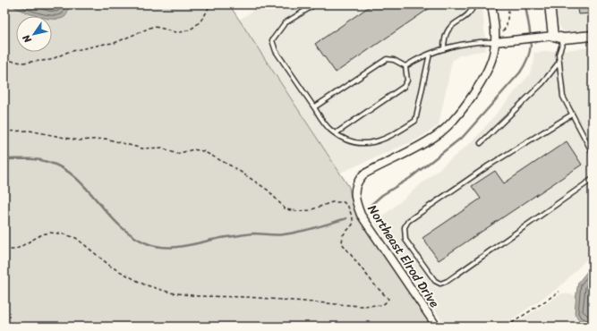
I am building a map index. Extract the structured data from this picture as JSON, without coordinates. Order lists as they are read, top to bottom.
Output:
{
  "streets": {
    "street": ["Northeast Elrod Drive"]
  },
  "north": "bottom left"
}
